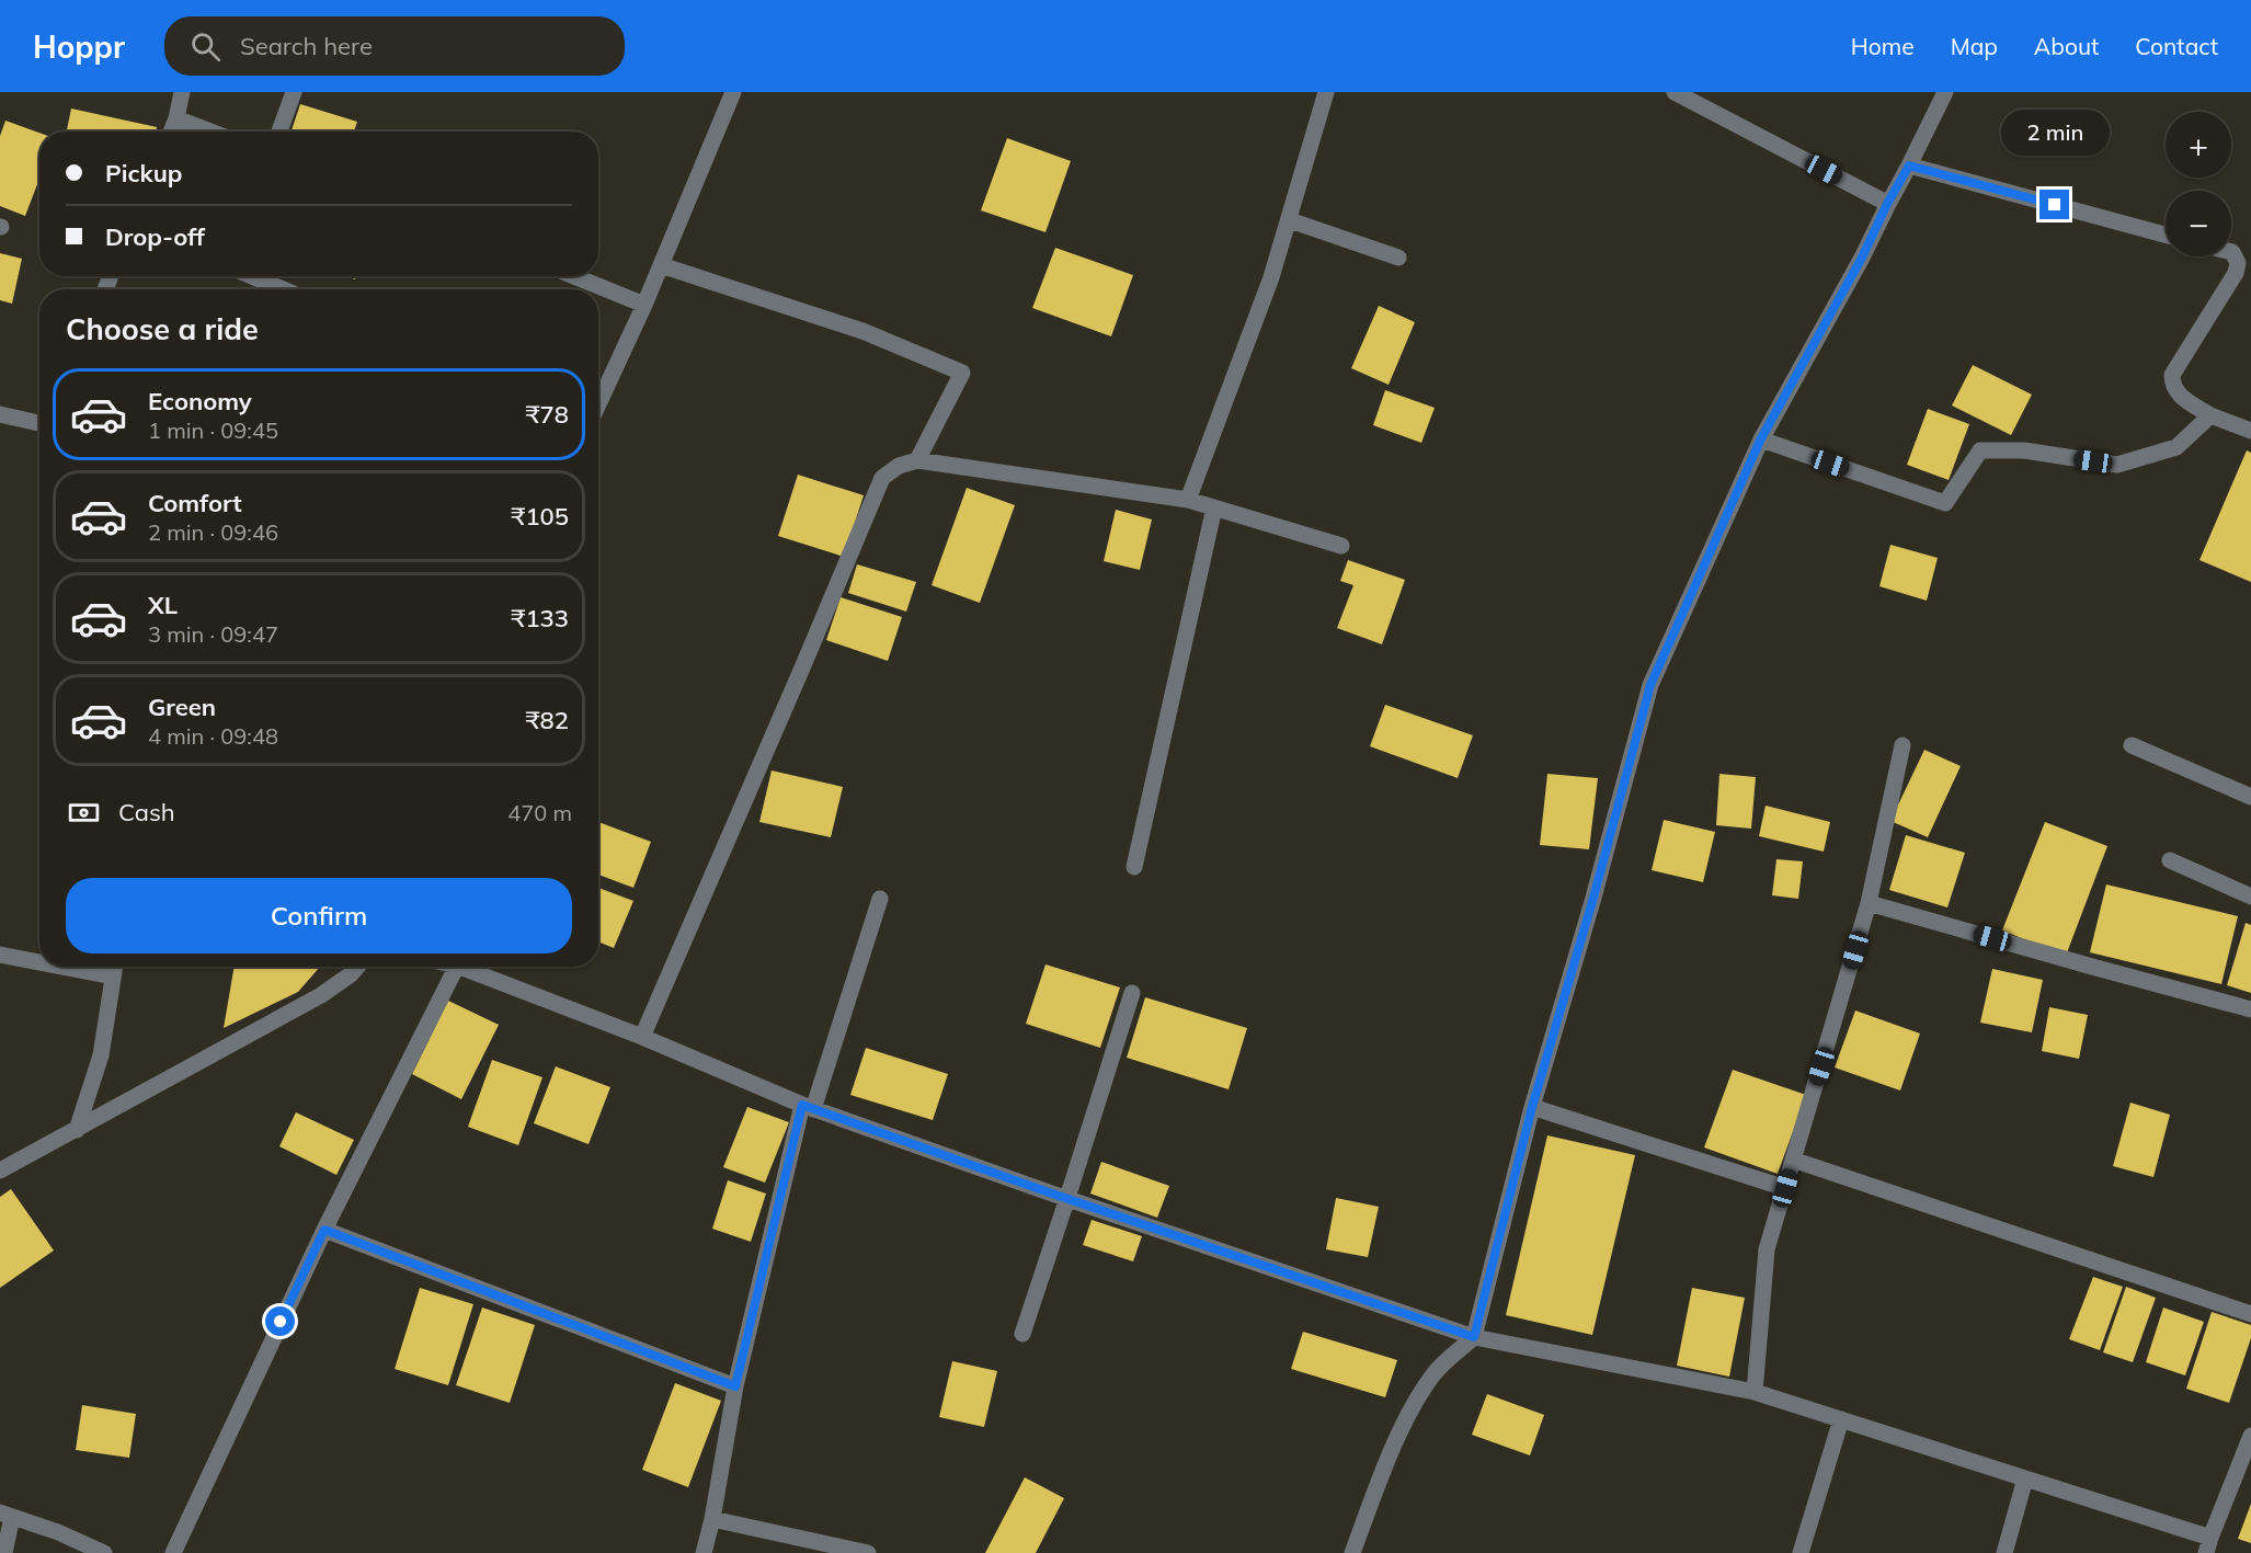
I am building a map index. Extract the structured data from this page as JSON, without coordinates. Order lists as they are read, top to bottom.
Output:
{
  "page": {
    "header": "Hoppr",
    "search": "Search here",
    "nav": [
      "Home",
      "Map",
      "About",
      "Contact"
    ],
    "bubble": "2 min",
    "map_buttons": ["+", "−"],
    "banner": ["Pickup", "Drop-off"],
    "heading": "Choose a ride",
    "list": [
      {
        "name": "Economy",
        "note": "1 min · 09:45",
        "value": "₹78"
      },
      {
        "name": "Comfort",
        "note": "2 min · 09:46",
        "value": "₹105"
      },
      {
        "name": "XL",
        "note": "3 min · 09:47",
        "value": "₹133"
      },
      {
        "name": "Green",
        "note": "4 min · 09:48",
        "value": "₹82"
      }
    ],
    "pay": ["Cash", "470 m"],
    "buttons": "Confirm"
  }
}
